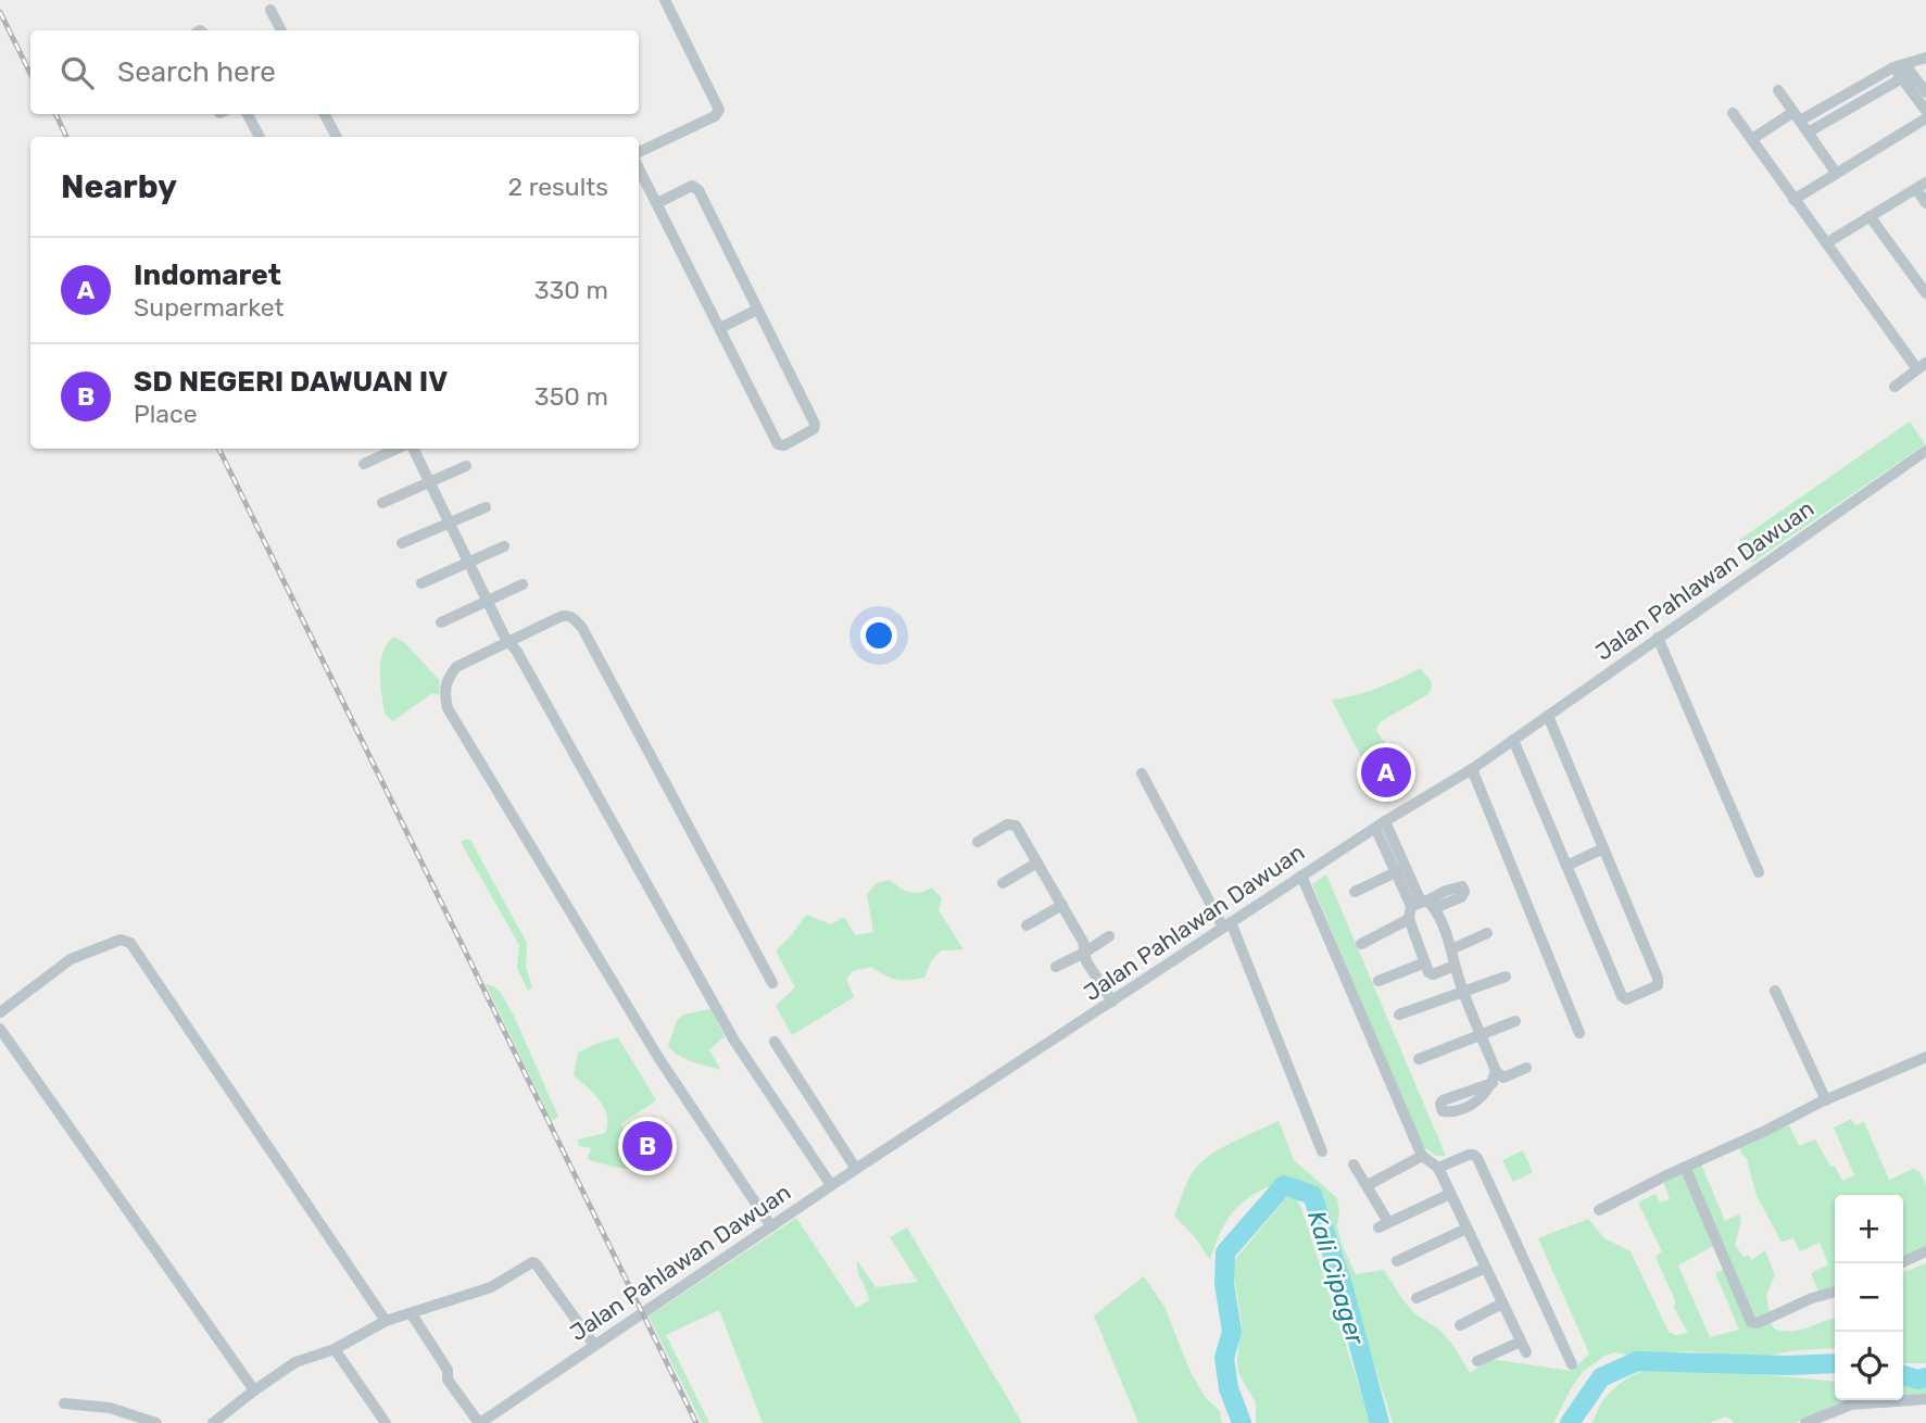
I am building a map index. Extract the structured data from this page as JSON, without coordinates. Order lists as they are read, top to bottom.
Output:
{
  "streets": {
    "street": ["Jalan Pahlawan Dawuan"]
  },
  "water": ["Kali Cipager"],
  "page": {
    "search": "Search here",
    "heading": ["Nearby", "2 results"],
    "list": [
      {
        "mark": "A",
        "name": "Indomaret",
        "note": "Supermarket",
        "value": "330 m"
      },
      {
        "mark": "B",
        "name": "SD NEGERI DAWUAN IV",
        "note": "Place",
        "value": "350 m"
      }
    ],
    "pins": ["A", "B"],
    "map_buttons": ["+", "−"]
  }
}
